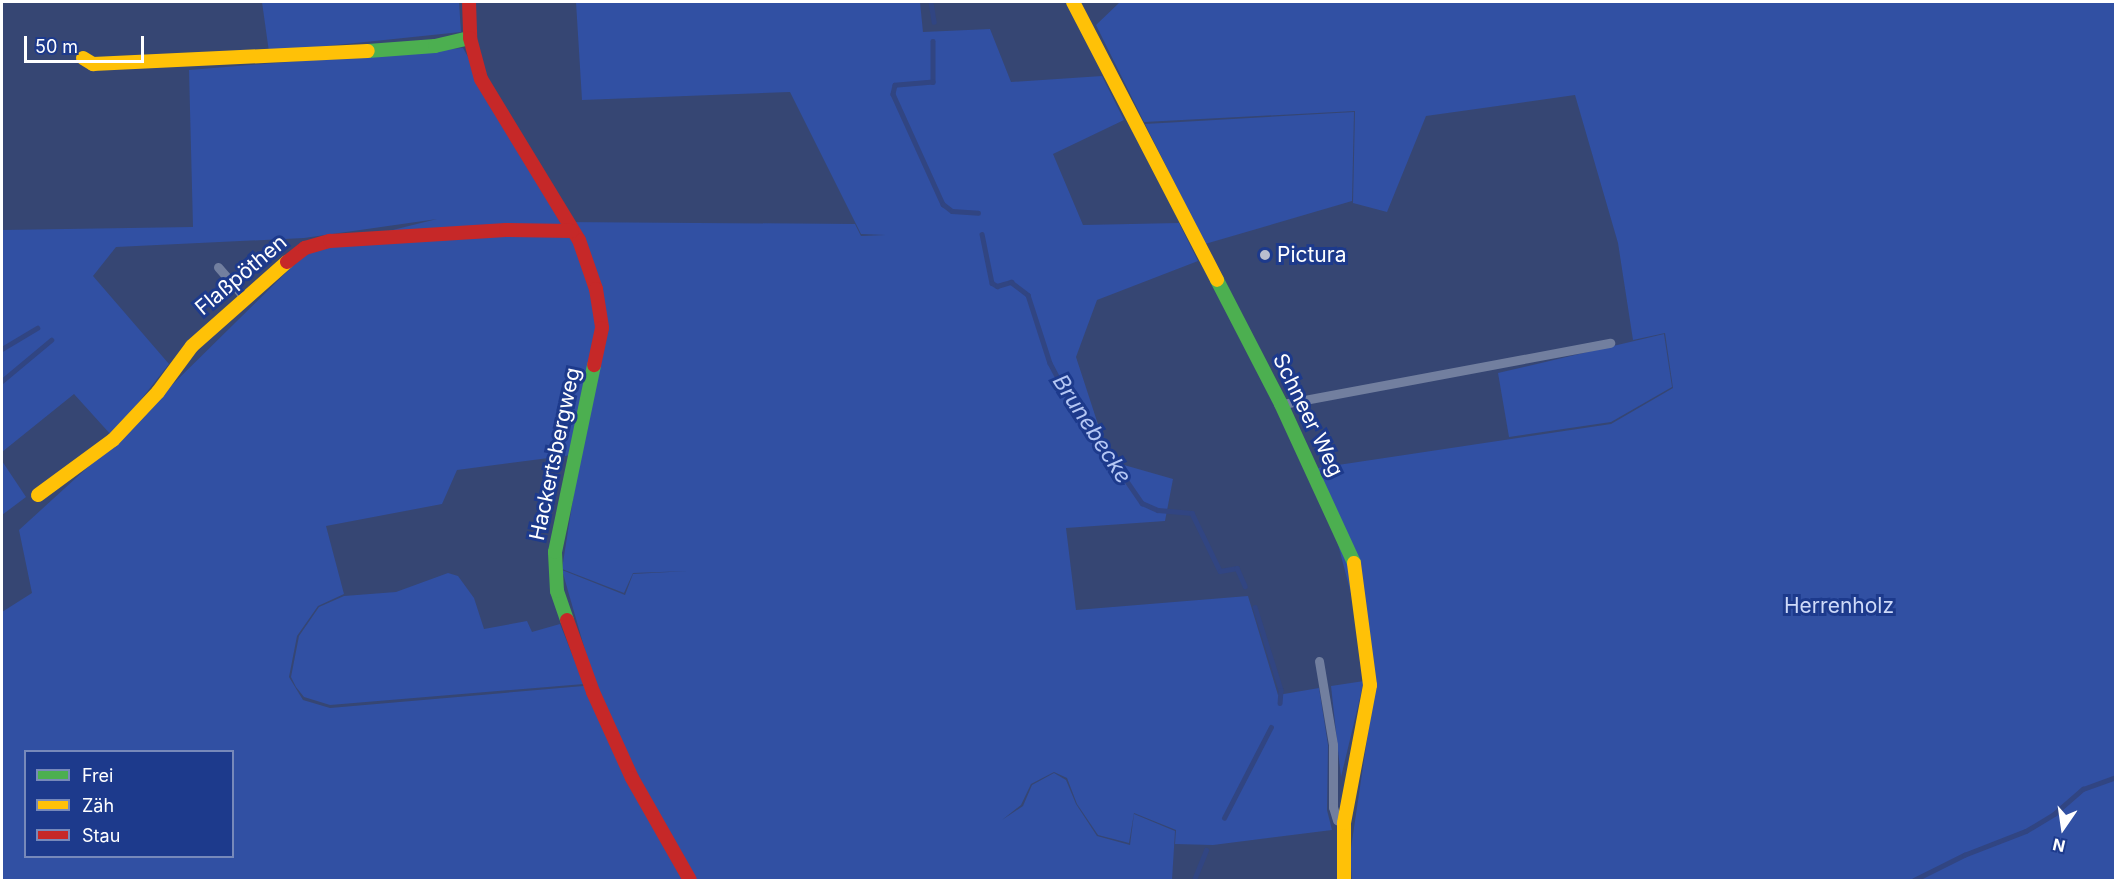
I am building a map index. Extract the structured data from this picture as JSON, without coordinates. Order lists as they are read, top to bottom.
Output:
{
  "streets": {
    "street": ["Flaßpöthen", "Schneer Weg", "Hackertsbergweg"]
  },
  "crossings": [
    ["Flaßpöthen", "Hackertsbergweg"]
  ],
  "water": ["Brunebecke"],
  "parks": ["Herrenholz"],
  "places": ["Pictura"],
  "legend": ["Frei", "Zäh", "Stau"],
  "scale_bar": "50 m",
  "north": "bottom"
}
